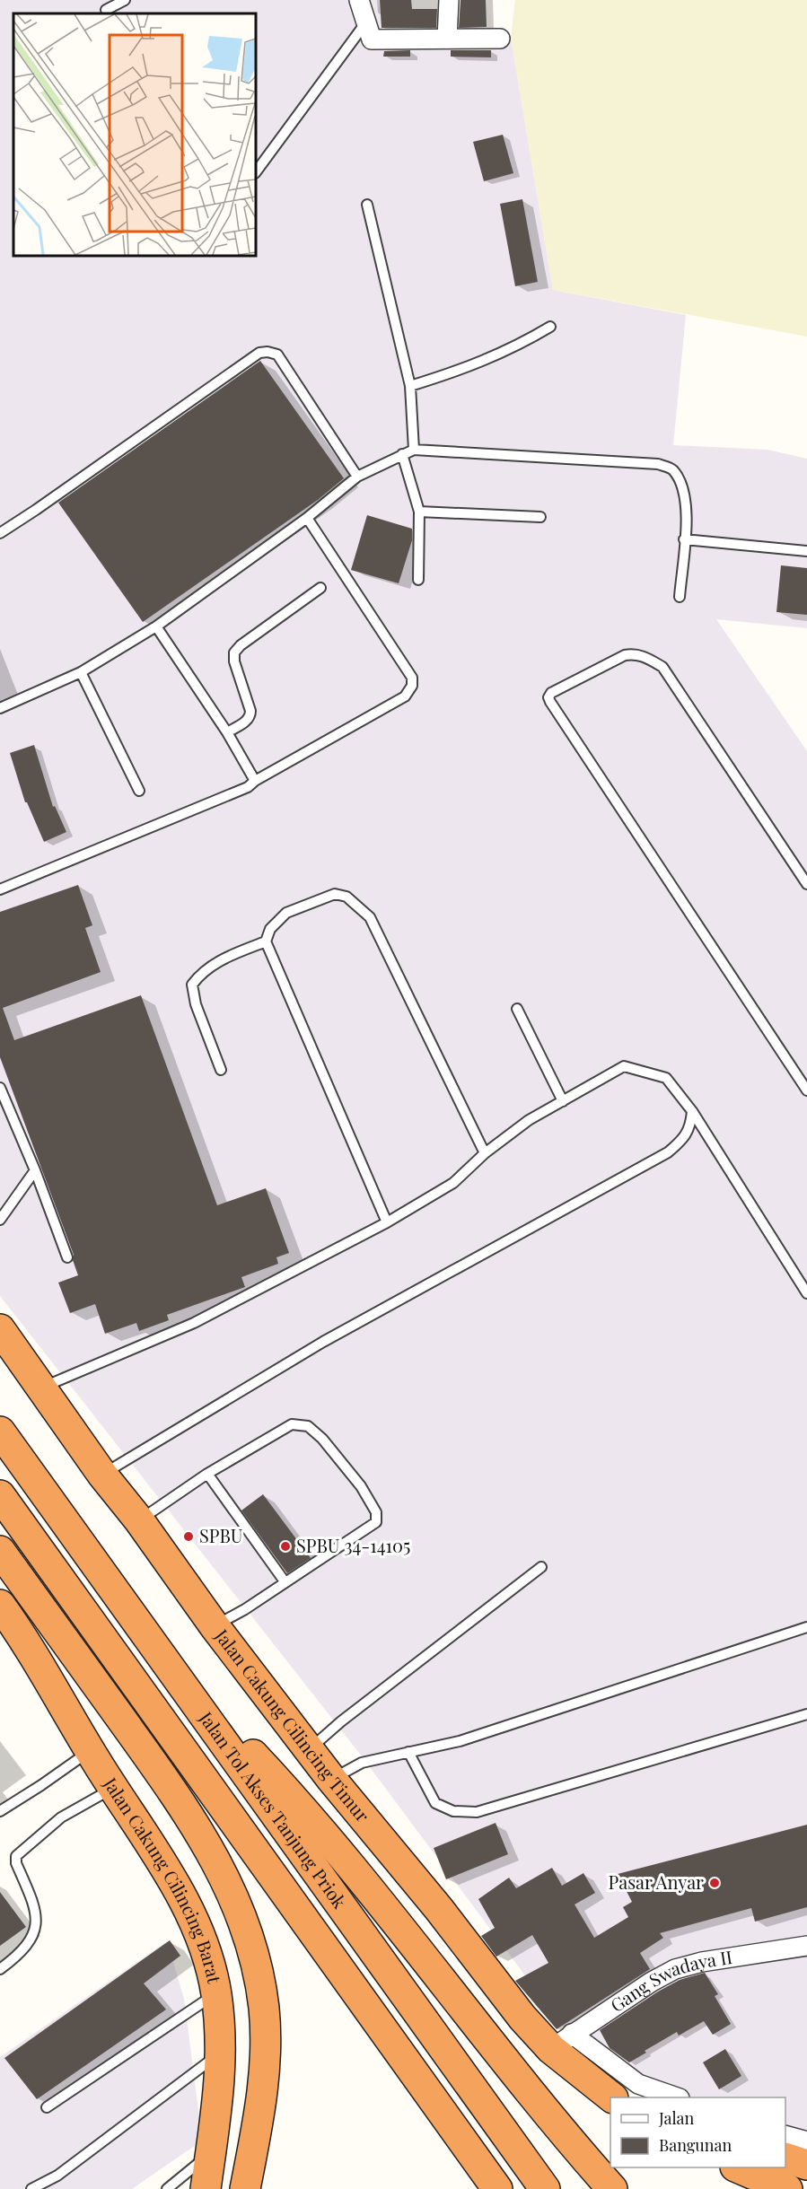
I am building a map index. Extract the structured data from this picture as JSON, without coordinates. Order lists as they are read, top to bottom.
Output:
{
  "streets": {
    "highway": ["Jalan Cakung Cilincing Timur", "Jalan Tol Akses Tanjung Priok", "Jalan Cakung Cilincing Barat"],
    "street": ["Gang Swadaya II"]
  },
  "crossings": [
    ["Jalan Cakung Cilincing Timur", "Gang Swadaya II"]
  ],
  "places": ["SPBU", "SPBU 34-14105", "Pasar Anyar"],
  "legend": ["Jalan", "Bangunan"]
}
